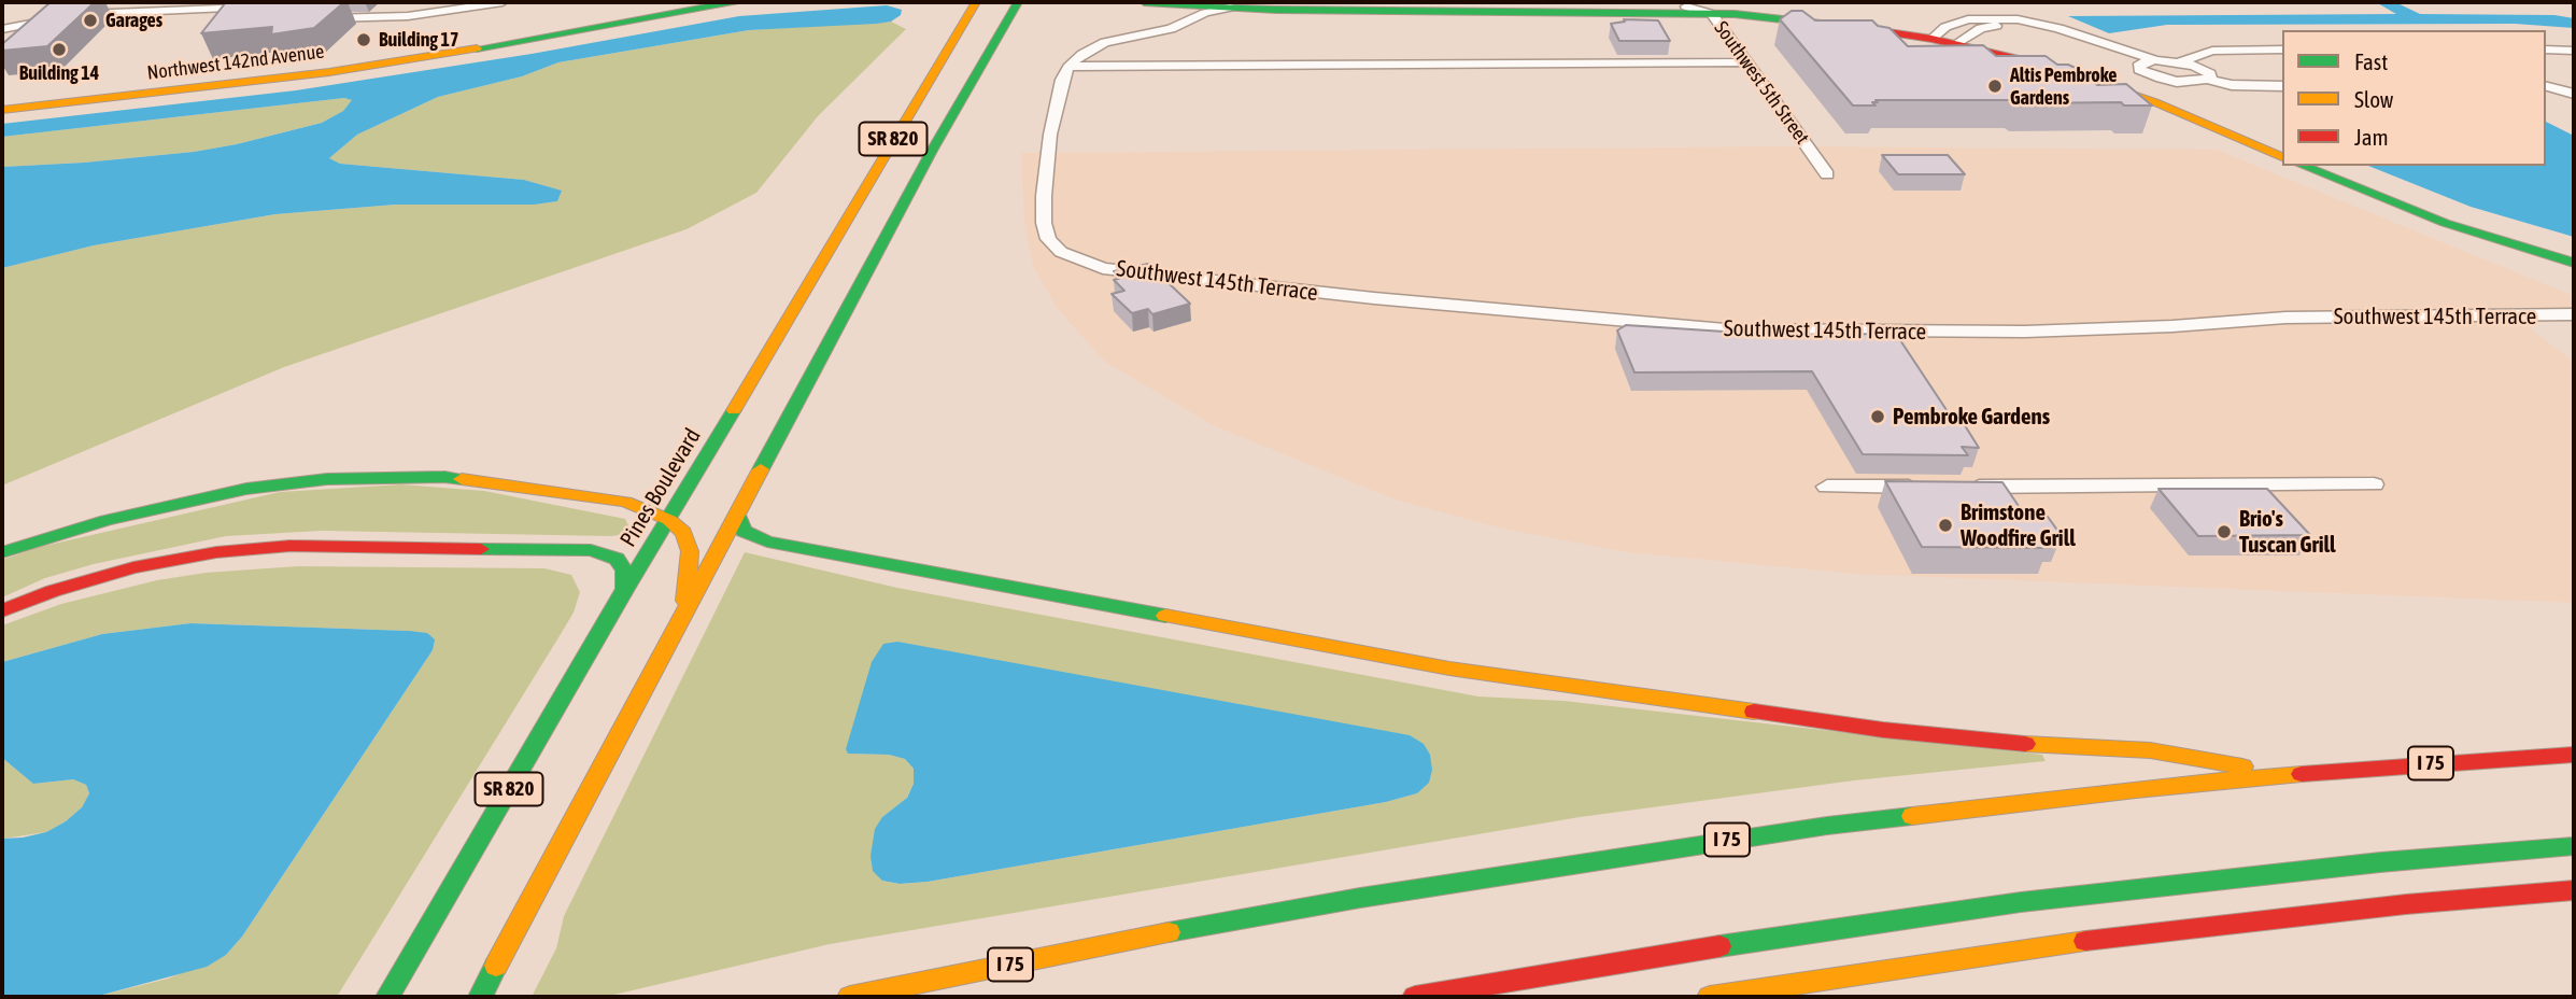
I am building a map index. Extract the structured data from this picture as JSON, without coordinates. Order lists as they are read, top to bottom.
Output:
{
  "streets": {
    "main road": [
      "Northwest 142nd Avenue",
      "SR 820",
      "Pines Boulevard",
      "I 75"
    ],
    "street": ["Southwest 5th Street", "Southwest 145th Terrace"]
  },
  "places": [
    "Garages",
    "Building 17",
    "Building 14",
    "Altis Pembroke Gardens",
    "Pembroke Gardens",
    "Brimstone Woodfire Grill",
    "Brio's Tuscan Grill"
  ],
  "legend": ["Fast", "Slow", "Jam"]
}
